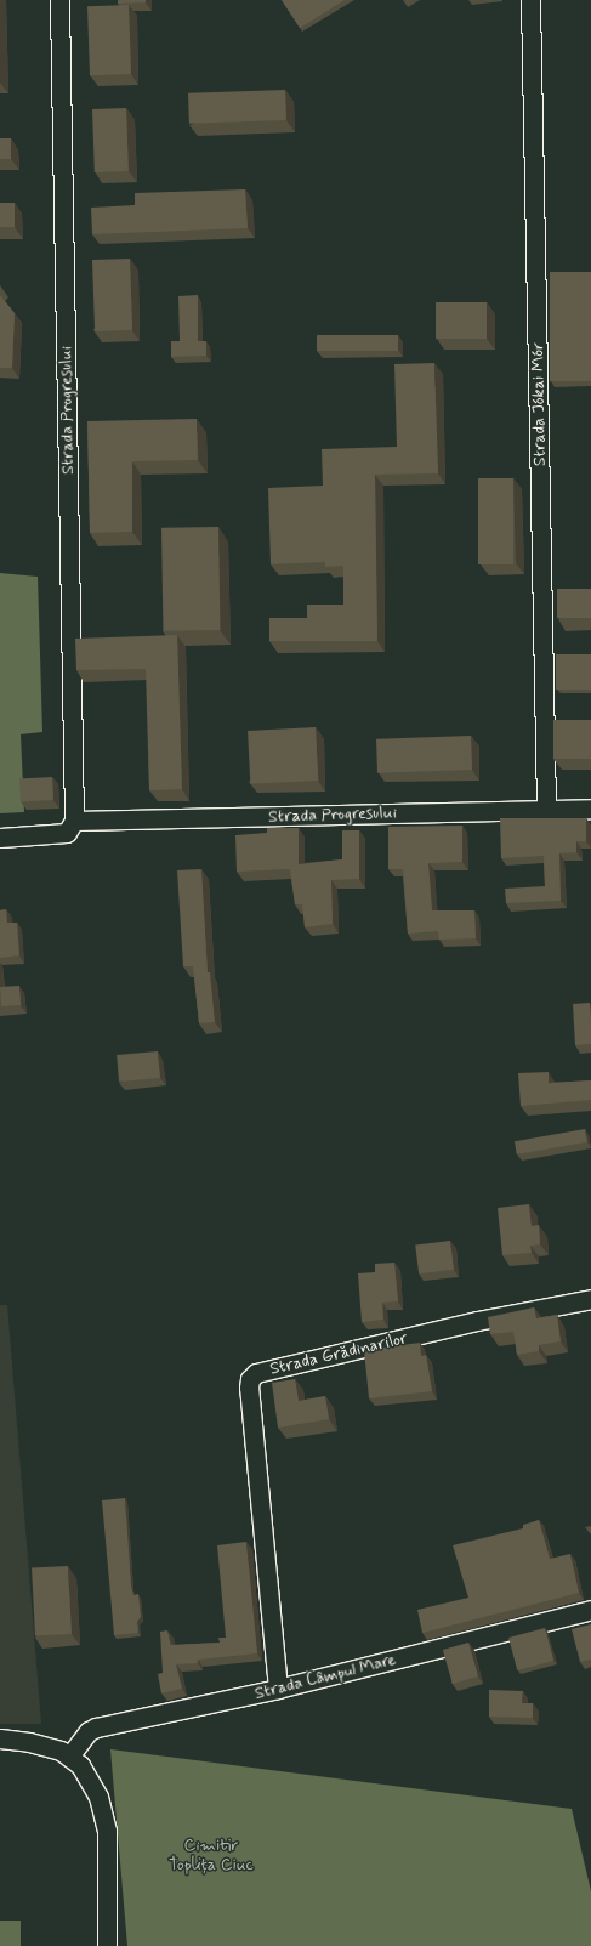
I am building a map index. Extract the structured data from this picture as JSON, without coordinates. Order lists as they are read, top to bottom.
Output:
{
  "streets": {
    "street": [
      "Strada Jókai Mór",
      "Strada Progresului",
      "Strada Grădinarilor",
      "Strada Câmpul Mare"
    ]
  },
  "crossings": [
    ["Strada Jókai Mór", "Strada Progresului"],
    ["Strada Grădinarilor", "Strada Câmpul Mare"]
  ],
  "parks": ["Cimitir Toplița Ciuc"]
}
